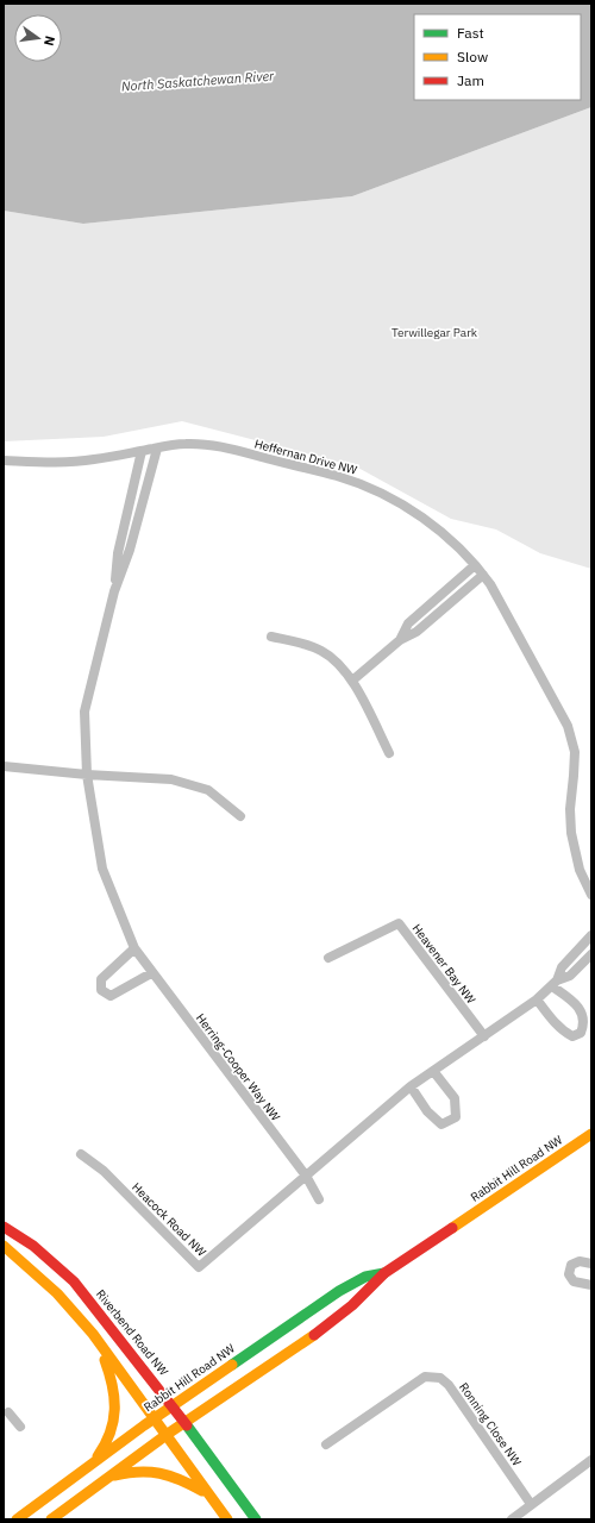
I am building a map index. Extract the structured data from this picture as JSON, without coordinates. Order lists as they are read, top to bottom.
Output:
{
  "streets": {
    "main road": ["Rabbit Hill Road NW", "Riverbend Road NW"],
    "street": [
      "Heffernan Drive NW",
      "Heavener Bay NW",
      "Herring-Cooper Way NW",
      "Heacock Road NW",
      "Ronning Close NW"
    ]
  },
  "crossings": [
    ["Heffernan Drive NW", "Herring-Cooper Way NW"],
    ["Heavener Bay NW", "Heacock Road NW"],
    ["Herring-Cooper Way NW", "Heacock Road NW"],
    ["Rabbit Hill Road NW", "Riverbend Road NW"]
  ],
  "water": ["North Saskatchewan River"],
  "parks": ["Terwillegar Park"],
  "legend": ["Fast", "Slow", "Jam"],
  "north": "right"
}
